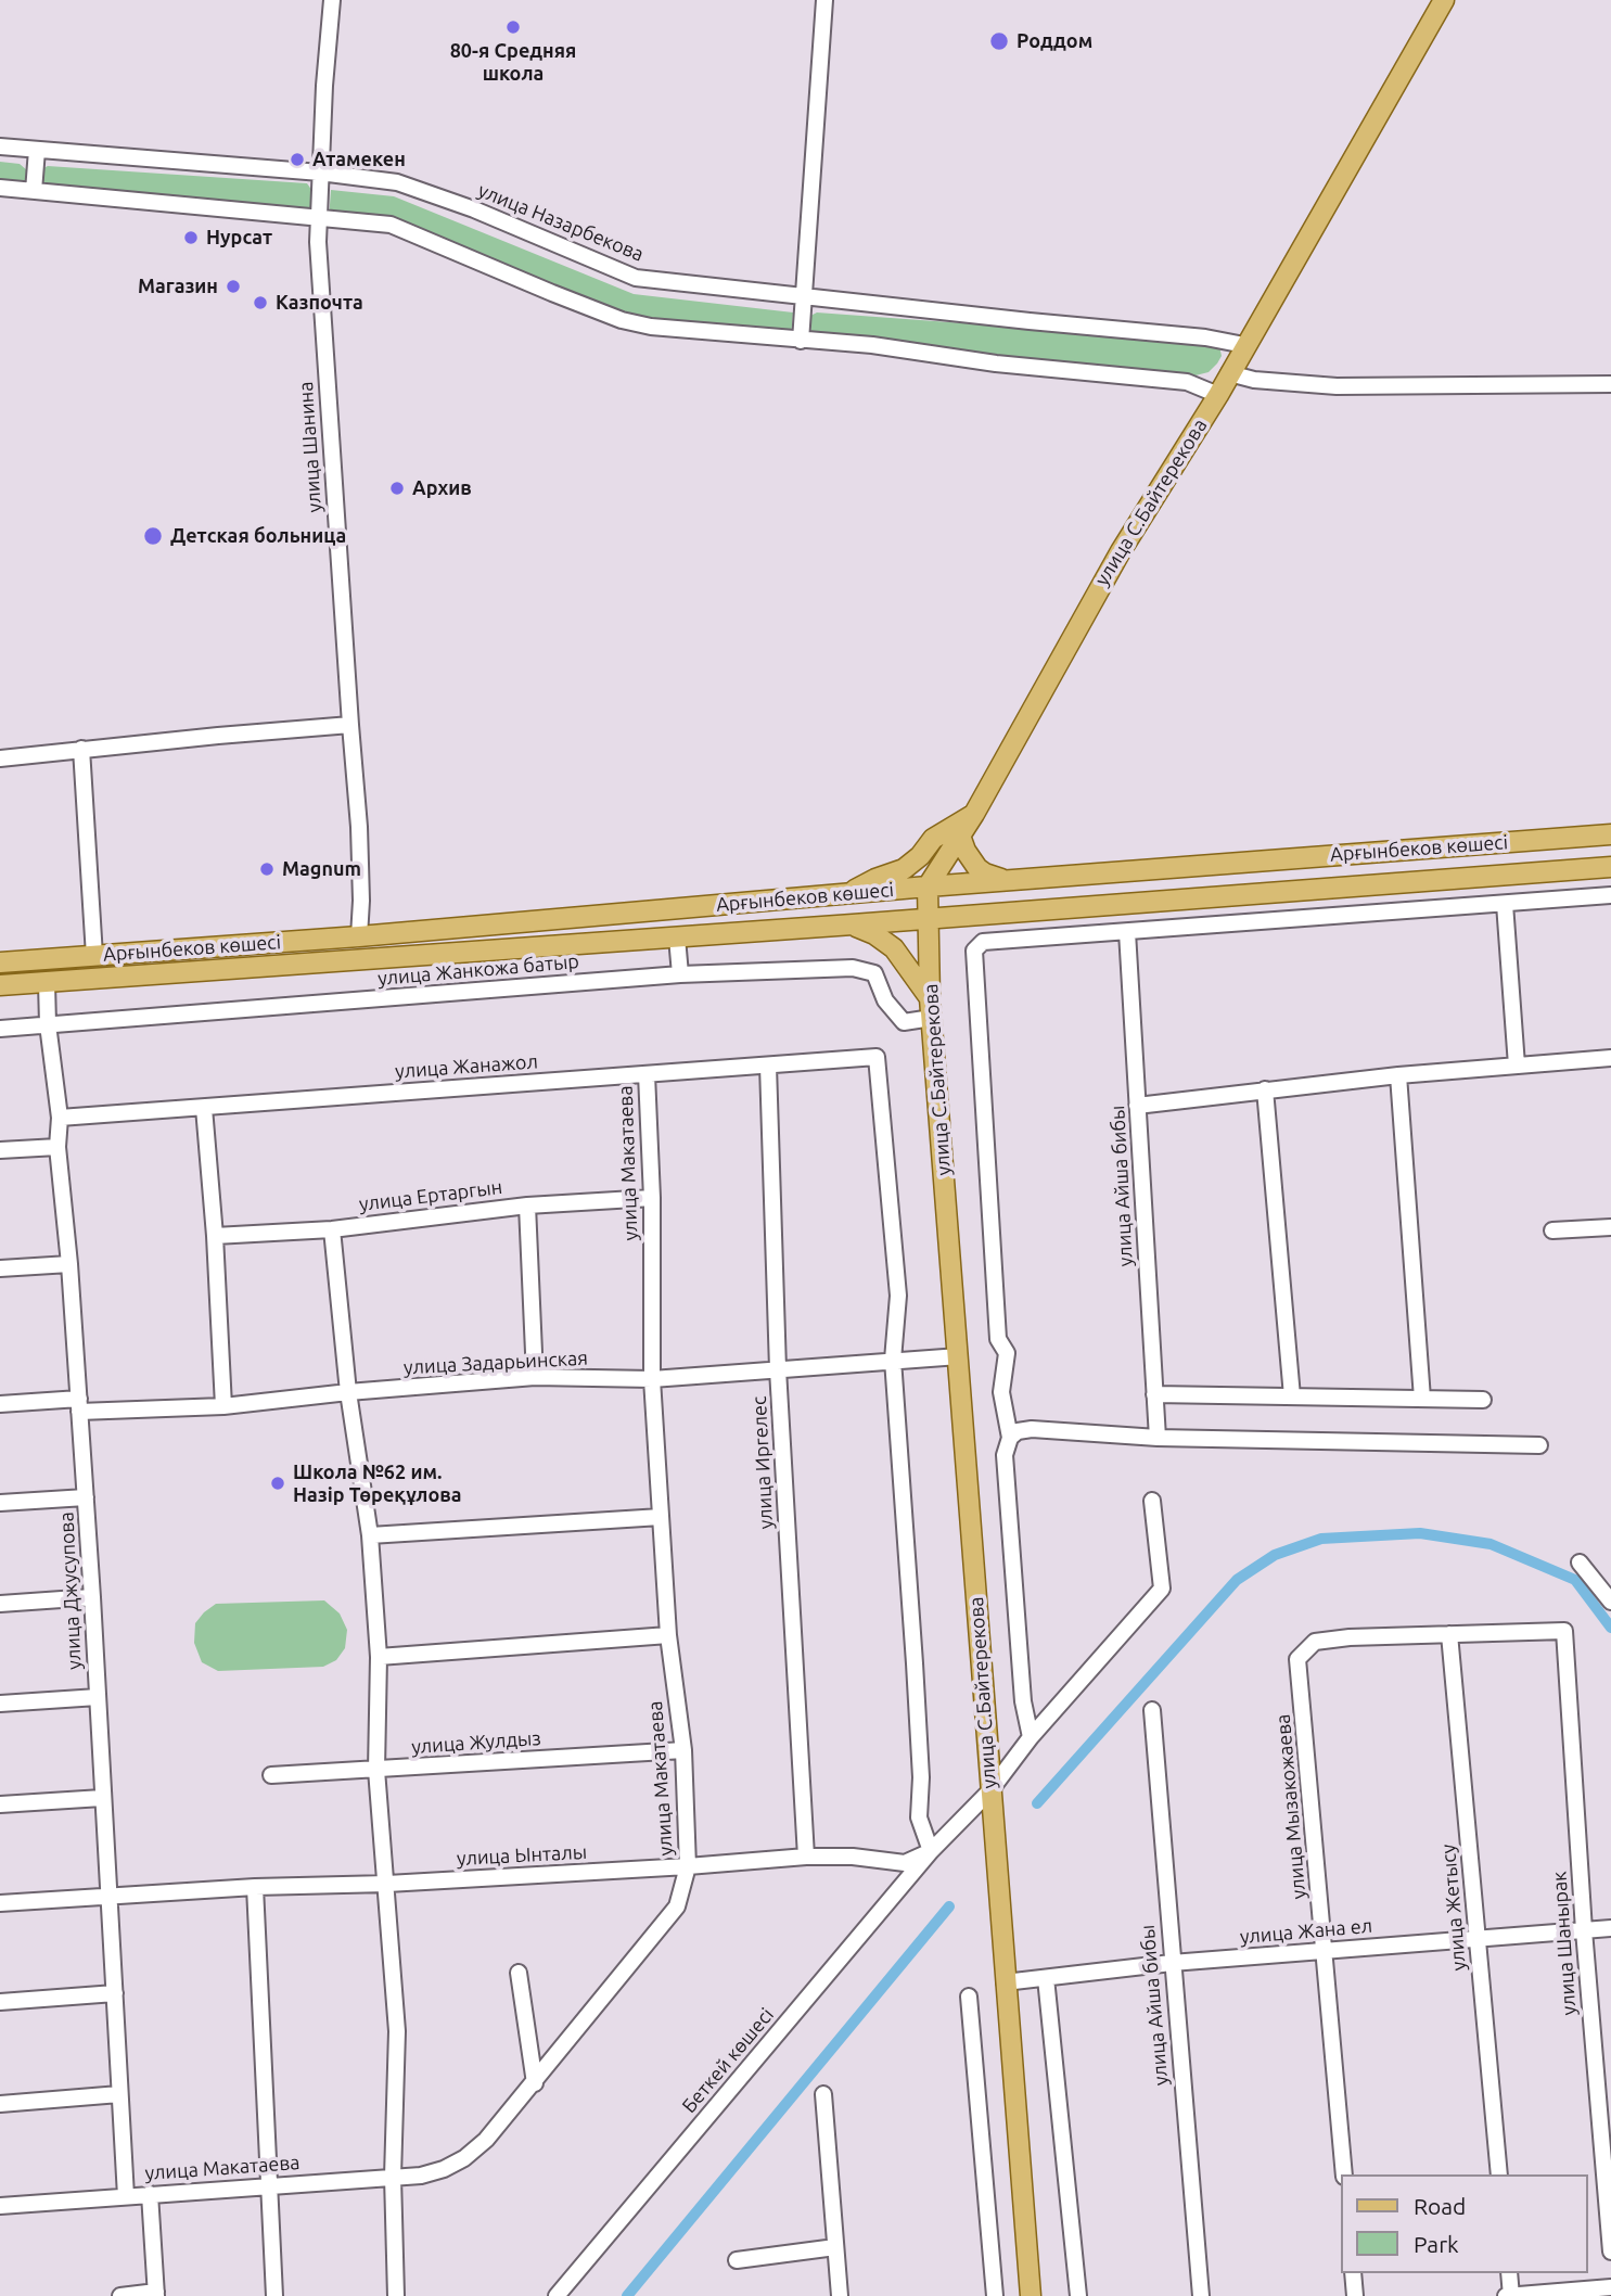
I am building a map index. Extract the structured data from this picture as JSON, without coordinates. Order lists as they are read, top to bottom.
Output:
{
  "streets": {
    "main road": ["улица С.Байтерекова", "Арғынбеков көшесі"],
    "street": [
      "улица Назарбекова",
      "улица Шанина",
      "улица Жанкожа батыр",
      "улица Жанажол",
      "улица Макатаева",
      "улица Айша бибы",
      "улица Ертаргын",
      "улица Задарьинская",
      "улица Иргелес",
      "улица Джусупова",
      "улица Жулдыз",
      "улица Мызакожаева",
      "улица Ынталы",
      "улица Жетысу",
      "улица Жана ел",
      "улица Шанырак",
      "Беткей көшесі"
    ]
  },
  "crossings": [
    ["улица Назарбекова", "улица Шанина"],
    ["улица Назарбекова", "улица С.Байтерекова"],
    ["улица Шанина", "Арғынбеков көшесі"],
    ["улица С.Байтерекова", "Арғынбеков көшесі"],
    ["улица С.Байтерекова", "улица Жанкожа батыр"],
    ["улица С.Байтерекова", "улица Задарьинская"],
    ["улица С.Байтерекова", "улица Жана ел"],
    ["улица С.Байтерекова", "Беткей көшесі"],
    ["Арғынбеков көшесі", "улица Джусупова"],
    ["улица Жанкожа батыр", "улица Джусупова"],
    ["улица Жанажол", "улица Макатаева"],
    ["улица Жанажол", "улица Задарьинская"],
    ["улица Жанажол", "улица Иргелес"],
    ["улица Жанажол", "улица Джусупова"],
    ["улица Макатаева", "улица Ертаргын"],
    ["улица Макатаева", "улица Задарьинская"],
    ["улица Макатаева", "улица Джусупова"],
    ["улица Макатаева", "улица Жулдыз"],
    ["улица Макатаева", "улица Ынталы"],
    ["улица Айша бибы", "улица Жана ел"],
    ["улица Задарьинская", "улица Иргелес"],
    ["улица Задарьинская", "улица Джусупова"],
    ["улица Иргелес", "улица Ынталы"],
    ["улица Джусупова", "улица Ынталы"],
    ["улица Мызакожаева", "улица Жетысу"],
    ["улица Мызакожаева", "улица Жана ел"],
    ["улица Мызакожаева", "улица Шанырак"],
    ["улица Ынталы", "Беткей көшесі"],
    ["улица Жетысу", "улица Жана ел"],
    ["улица Жетысу", "улица Шанырак"],
    ["улица Жана ел", "улица Шанырак"]
  ],
  "places": [
    "80-я Средняя школа",
    "Роддом",
    "Атамекен",
    "Нурсат",
    "Магазин",
    "Казпочта",
    "Архив",
    "Детская больница",
    "Magnum",
    "Школа №62 им. Назір Төреқұлова"
  ],
  "legend": ["Road", "Park"]
}
